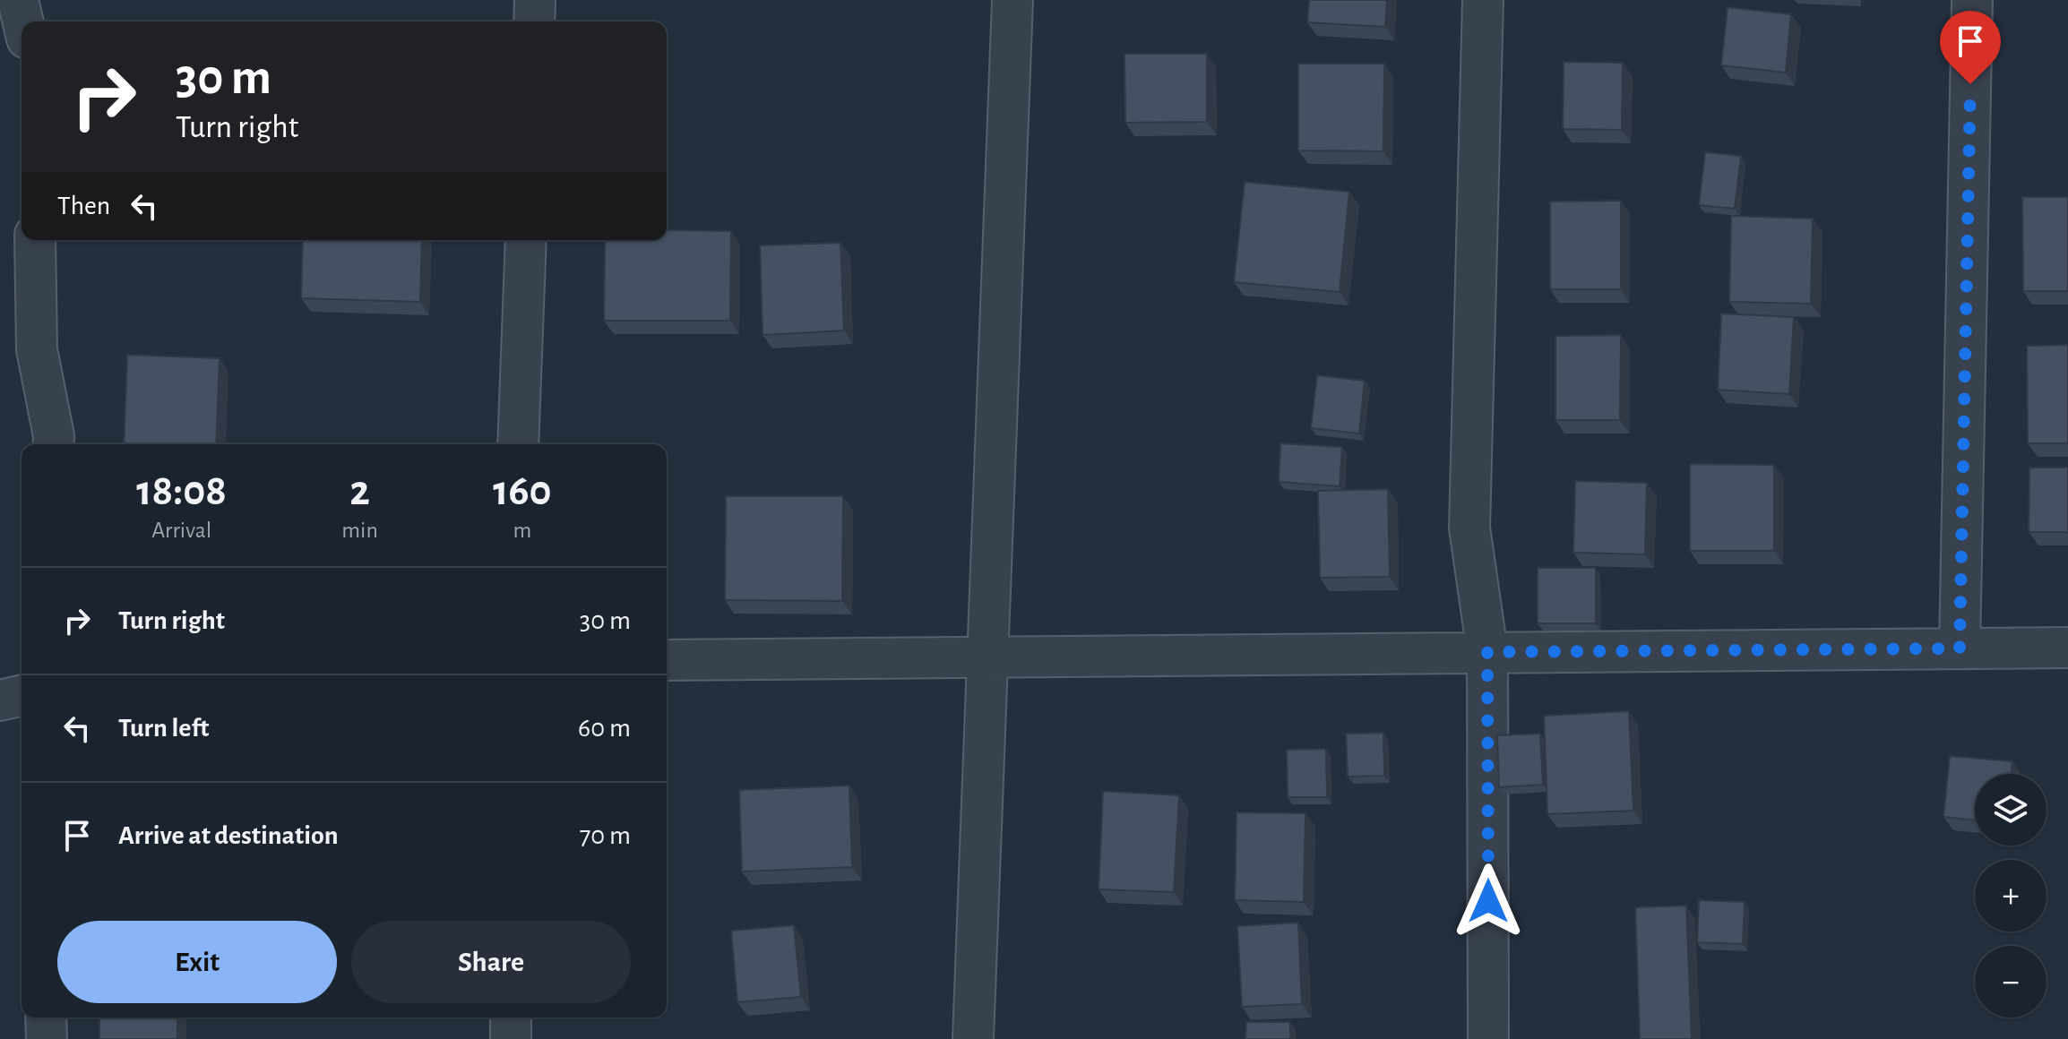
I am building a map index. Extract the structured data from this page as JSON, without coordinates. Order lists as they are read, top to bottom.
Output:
{
  "page": {
    "turn": ["30 m", "Turn right"],
    "then": "Then",
    "eta": [
      "18:08",
      "Arrival",
      "2",
      "min",
      "160",
      "m"
    ],
    "list": [
      {
        "name": "Turn right",
        "value": "30 m"
      },
      {
        "name": "Turn left",
        "value": "60 m"
      },
      {
        "name": "Arrive at destination",
        "value": "70 m"
      }
    ],
    "map_buttons": ["+", "−"],
    "buttons": ["Exit", "Share"]
  }
}
